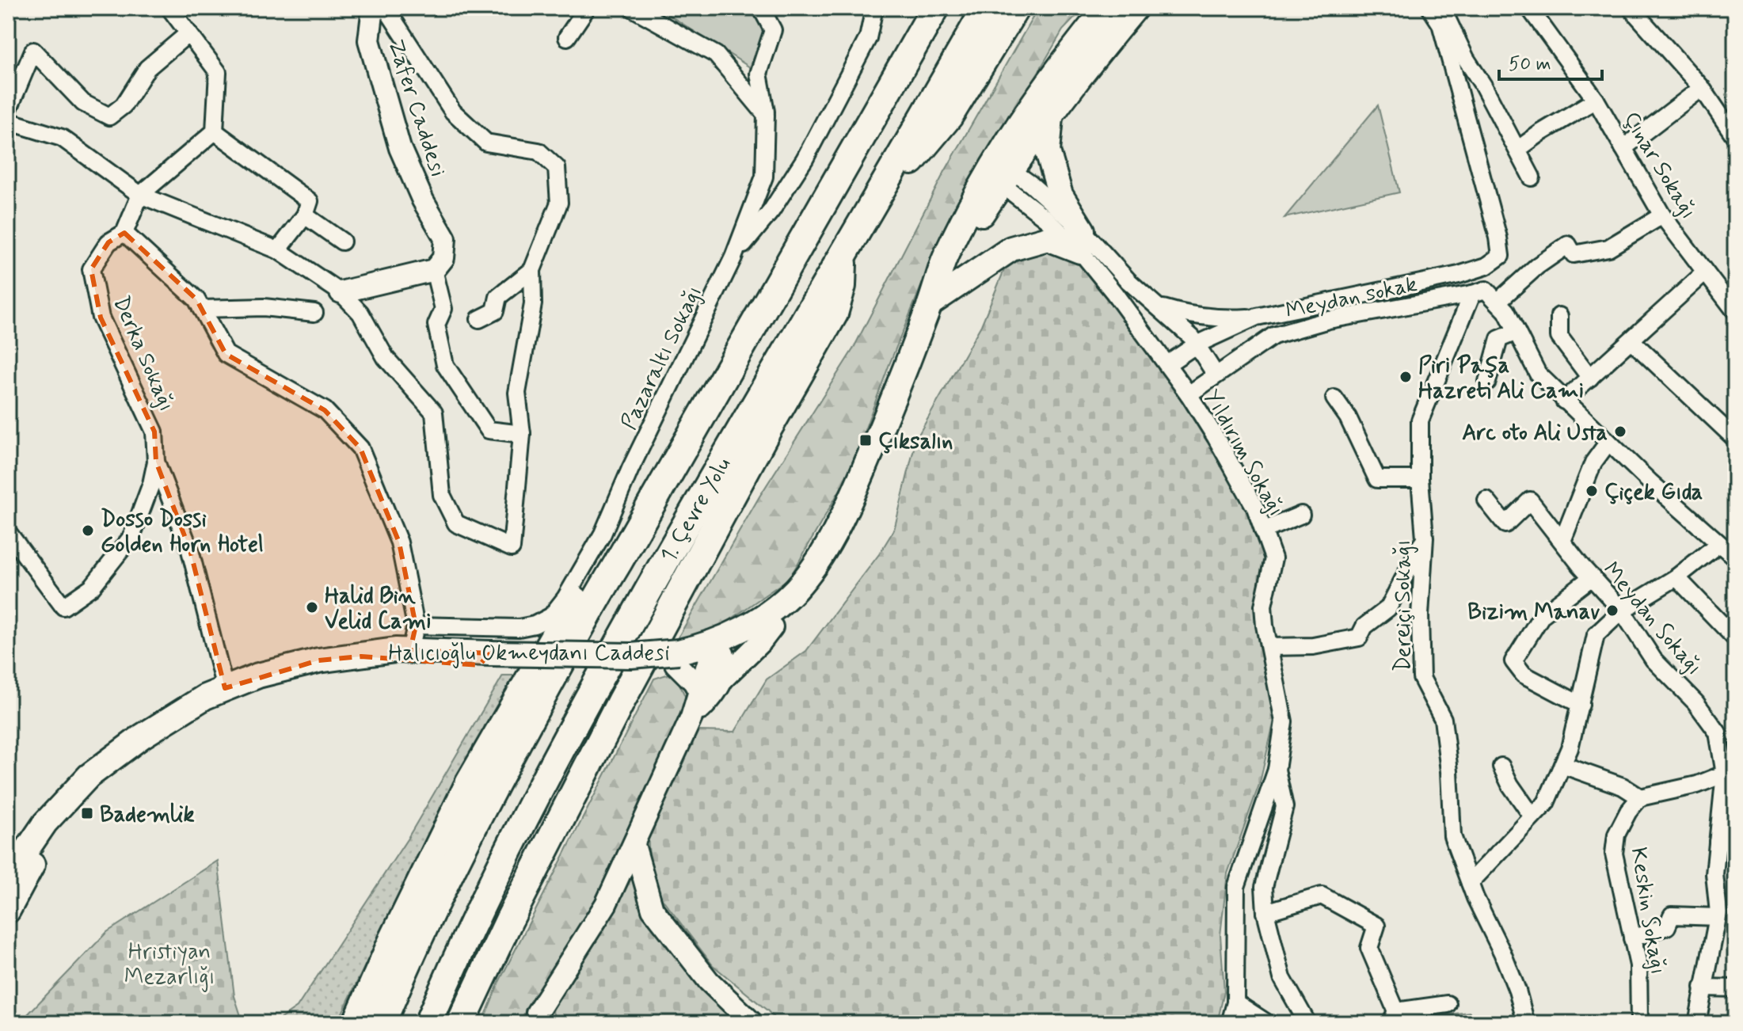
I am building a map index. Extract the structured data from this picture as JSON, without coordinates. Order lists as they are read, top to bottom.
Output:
{
  "streets": {
    "highway": ["1. Çevre Yolu"],
    "main road": ["Halıcıoğlu Okmeydanı Caddesi"],
    "street": [
      "Zafer Caddesi",
      "Çınar Sokağı",
      "Meydan sokak",
      "Derka Sokağı",
      "Pazaraltı Sokağı",
      "Yıldırım Sokağı",
      "Dereiçi Sokağı",
      "Meydan Sokağı",
      "Keskin Sokağı"
    ]
  },
  "crossings": [
    ["Meydan sokak", "Yıldırım Sokağı"],
    ["Meydan sokak", "Dereiçi Sokağı"],
    ["Derka Sokağı", "Halıcıoğlu Okmeydanı Caddesi"]
  ],
  "parks": ["Hristiyan Mezarlığı"],
  "places": {
    "other": [
      "Piri Paşa Hazreti Ali Cami",
      "Arc oto Ali Usta",
      "Çiçek Gıda",
      "Dosso Dossi Golden Horn Hotel",
      "Halid Bin Velid Cami",
      "Bizim Manav"
    ],
    "transit": ["Çıksalın", "Bademlik"]
  },
  "scale_bar": "50 m"
}
